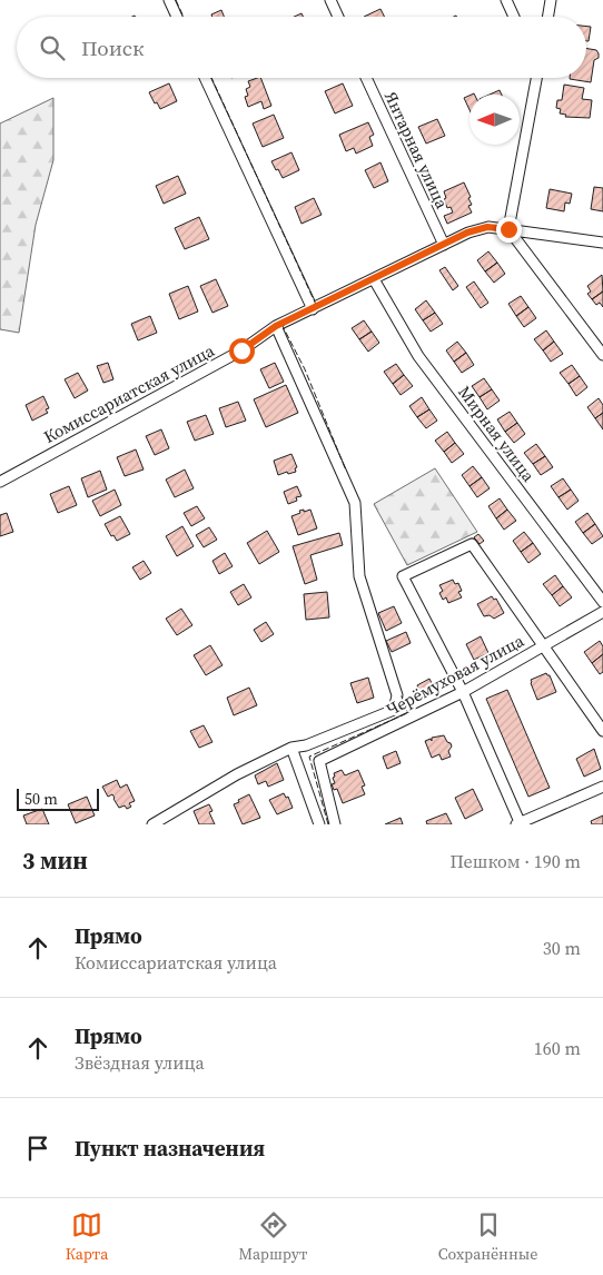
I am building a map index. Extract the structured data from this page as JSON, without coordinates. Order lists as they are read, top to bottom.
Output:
{
  "streets": {
    "street": [
      "Янтарная улица",
      "Комиссариатская улица",
      "Мирная улица",
      "Черёмуховая улица"
    ]
  },
  "crossings": [
    ["Янтарная улица", "Комиссариатская улица"],
    ["Комиссариатская улица", "Мирная улица"]
  ],
  "scale_bar": "50 m",
  "north": "left",
  "page": {
    "search": "Поиск",
    "scale": "50 m",
    "heading": ["3 мин", "Пешком · 190 m"],
    "list": [
      ["Прямо", "Комиссариатская улица", "30 m"],
      ["Прямо", "Звёздная улица", "160 m"],
      "Пункт назначения"
    ],
    "nav": ["Карта", "Маршрут", "Сохранённые"]
  }
}
